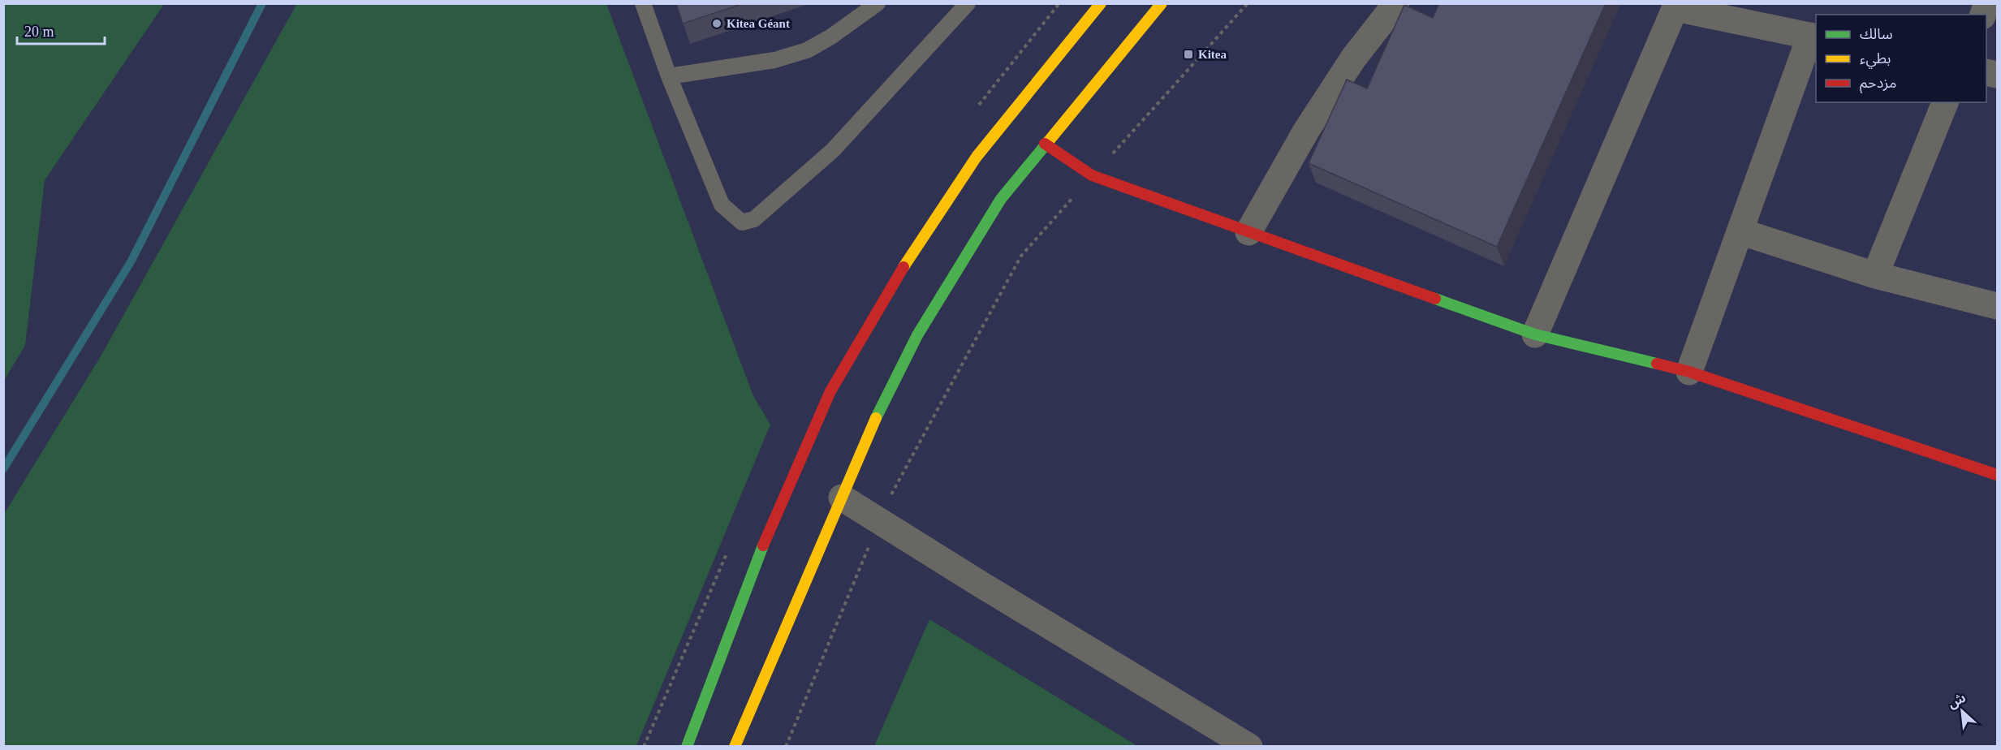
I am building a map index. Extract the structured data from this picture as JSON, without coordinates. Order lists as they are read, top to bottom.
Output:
{
  "places": {
    "other": ["Kitea Géant"],
    "transit": ["Kitea"]
  },
  "legend": ["سالك", "بطيء", "مزدحم"],
  "scale_bar": "20 m",
  "north": "top left"
}
